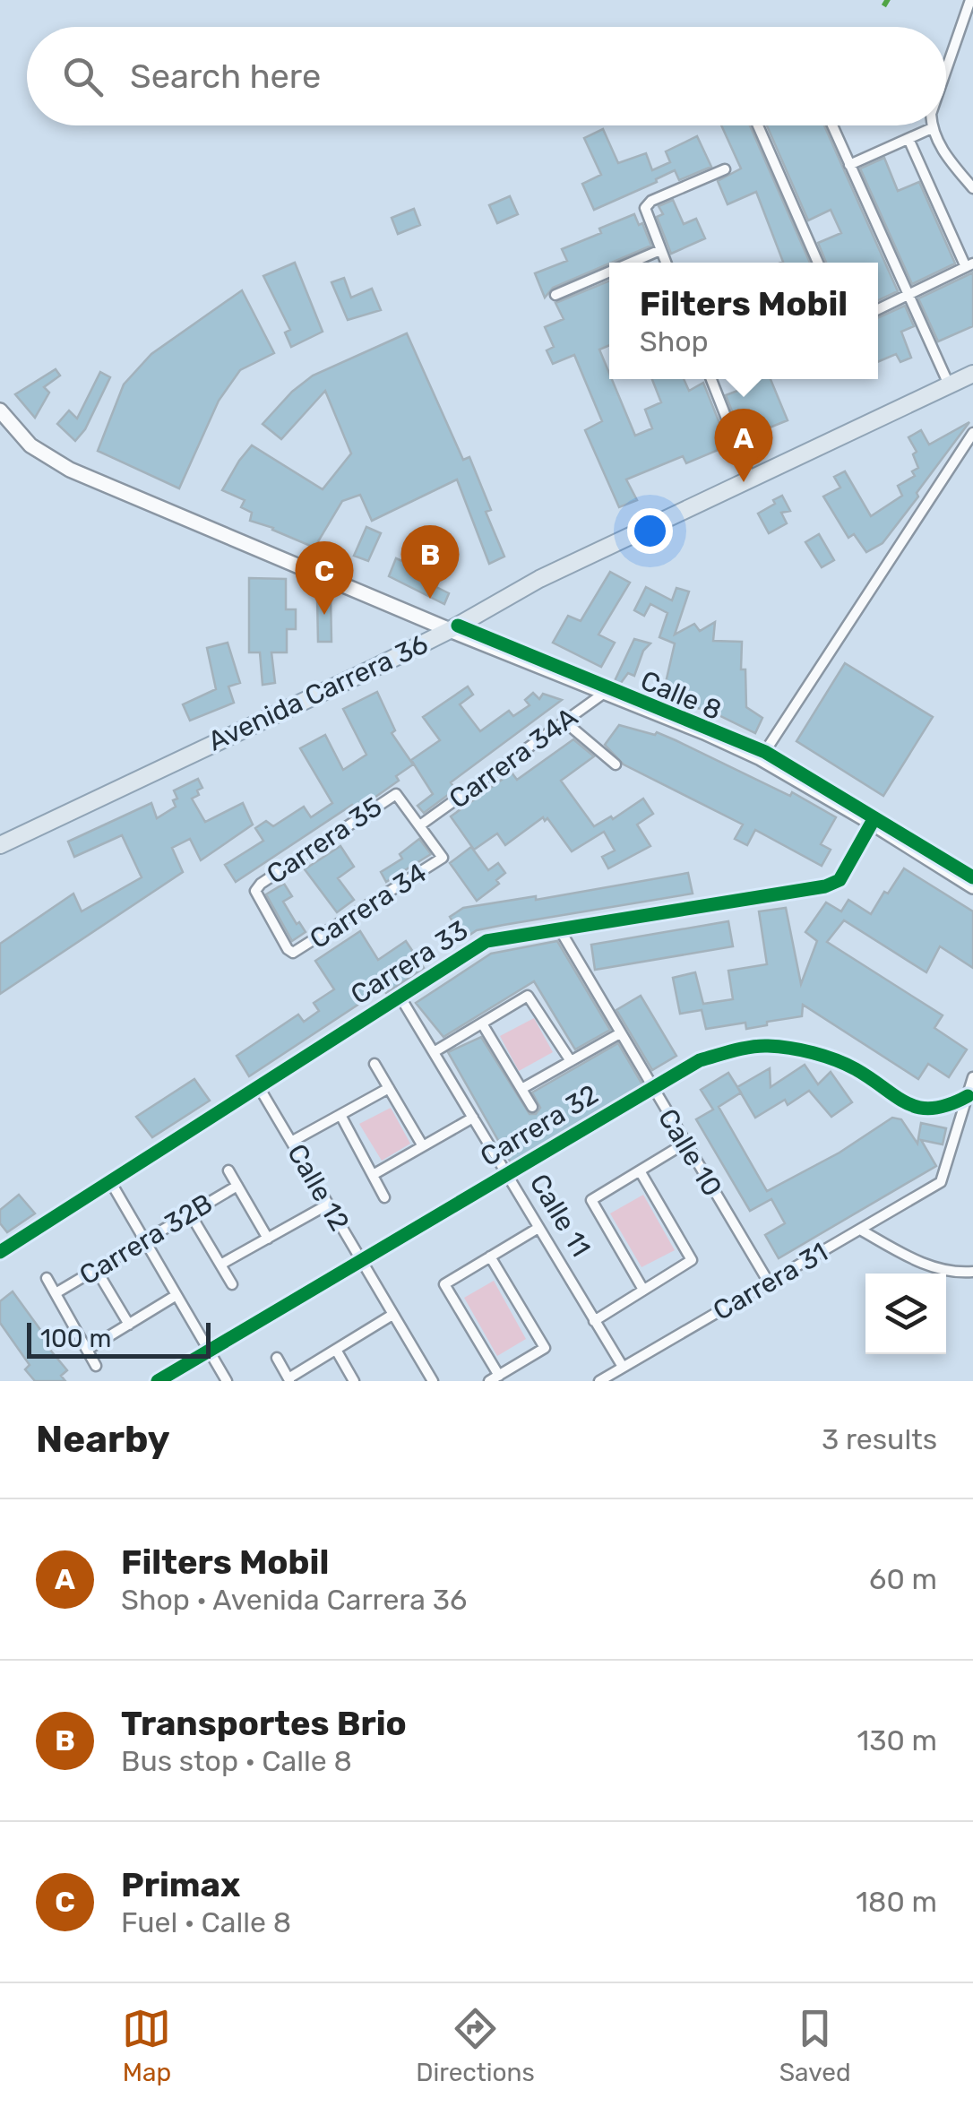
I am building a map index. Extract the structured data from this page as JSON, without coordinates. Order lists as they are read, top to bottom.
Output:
{
  "streets": {
    "main road": ["Avenida Carrera 36", "Calle 8"],
    "street": [
      "Carrera 34A",
      "Carrera 35",
      "Carrera 34",
      "Carrera 33",
      "Carrera 32",
      "Calle 10",
      "Calle 12",
      "Calle 11",
      "Carrera 32B",
      "Carrera 31"
    ]
  },
  "crossings": [
    ["Avenida Carrera 36", "Calle 8"],
    ["Calle 8", "Carrera 34A"],
    ["Calle 8", "Carrera 33"],
    ["Carrera 34A", "Carrera 35"],
    ["Carrera 34A", "Carrera 34"],
    ["Carrera 35", "Carrera 34"],
    ["Carrera 33", "Calle 10"],
    ["Carrera 33", "Calle 12"],
    ["Carrera 33", "Calle 11"],
    ["Carrera 32", "Calle 10"],
    ["Carrera 32", "Calle 12"],
    ["Carrera 32", "Calle 11"],
    ["Carrera 32", "Carrera 31"],
    ["Calle 10", "Carrera 31"],
    ["Calle 11", "Carrera 31"]
  ],
  "scale_bar": "100 m",
  "page": {
    "search": "Search here",
    "popup": ["Filters Mobil", "Shop"],
    "pins": ["A", "B", "C"],
    "scale": "100 m",
    "heading": ["Nearby", "3 results"],
    "list": [
      {
        "mark": "A",
        "name": "Filters Mobil",
        "note": "Shop · Avenida Carrera 36",
        "value": "60 m"
      },
      {
        "mark": "B",
        "name": "Transportes Brio",
        "note": "Bus stop · Calle 8",
        "value": "130 m"
      },
      {
        "mark": "C",
        "name": "Primax",
        "note": "Fuel · Calle 8",
        "value": "180 m"
      }
    ],
    "nav": ["Map", "Directions", "Saved"]
  }
}
